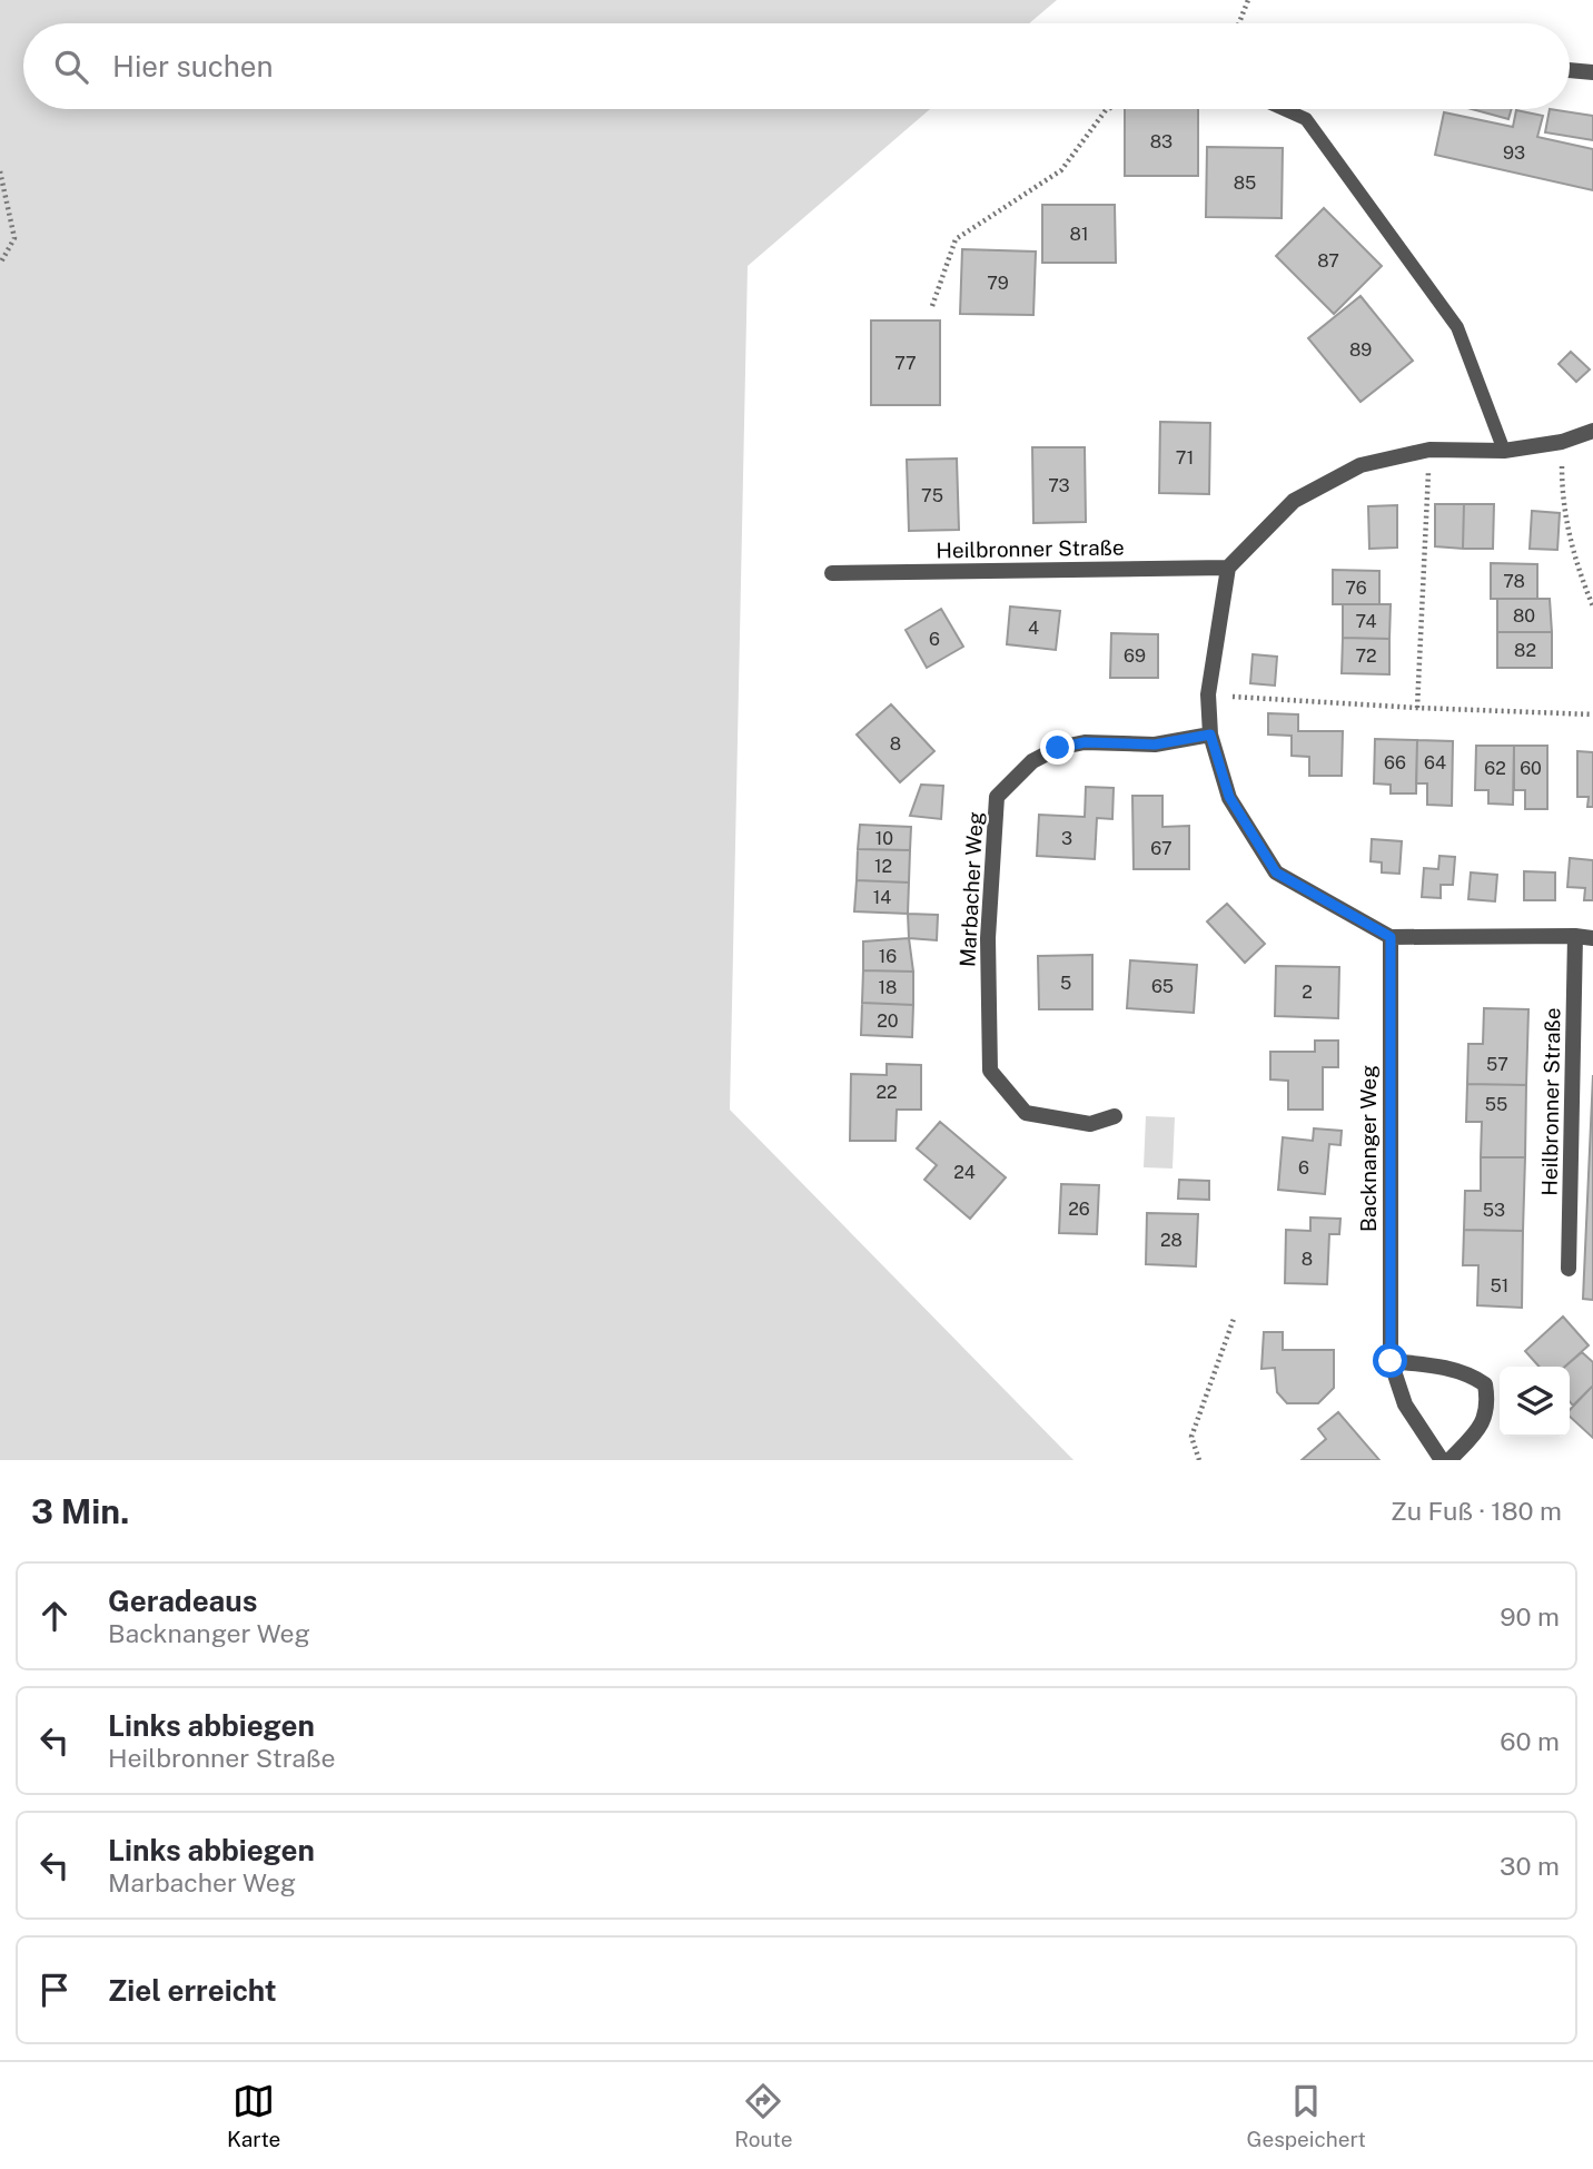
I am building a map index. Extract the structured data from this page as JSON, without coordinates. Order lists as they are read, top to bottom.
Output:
{
  "streets": {
    "street": ["Heilbronner Straße", "Marbacher Weg", "Backnanger Weg"]
  },
  "house_numbers": [
    "83",
    "93",
    "85",
    "81",
    "87",
    "79",
    "89",
    "77",
    "71",
    "73",
    "75",
    "78",
    "76",
    "80",
    "74",
    "4",
    "6",
    "82",
    "69",
    "72",
    "8",
    "66",
    "64",
    "62",
    "60",
    "10",
    "3",
    "67",
    "12",
    "14",
    "16",
    "5",
    "65",
    "18",
    "2",
    "20",
    "57",
    "22",
    "55",
    "6",
    "24",
    "26",
    "53",
    "28",
    "8",
    "51"
  ],
  "page": {
    "search": "Hier suchen",
    "heading": ["3 Min.", "Zu Fuß · 180 m"],
    "list": [
      ["Geradeaus", "Backnanger Weg", "90 m"],
      ["Links abbiegen", "Heilbronner Straße", "60 m"],
      ["Links abbiegen", "Marbacher Weg", "30 m"],
      "Ziel erreicht"
    ],
    "nav": ["Karte", "Route", "Gespeichert"]
  }
}
